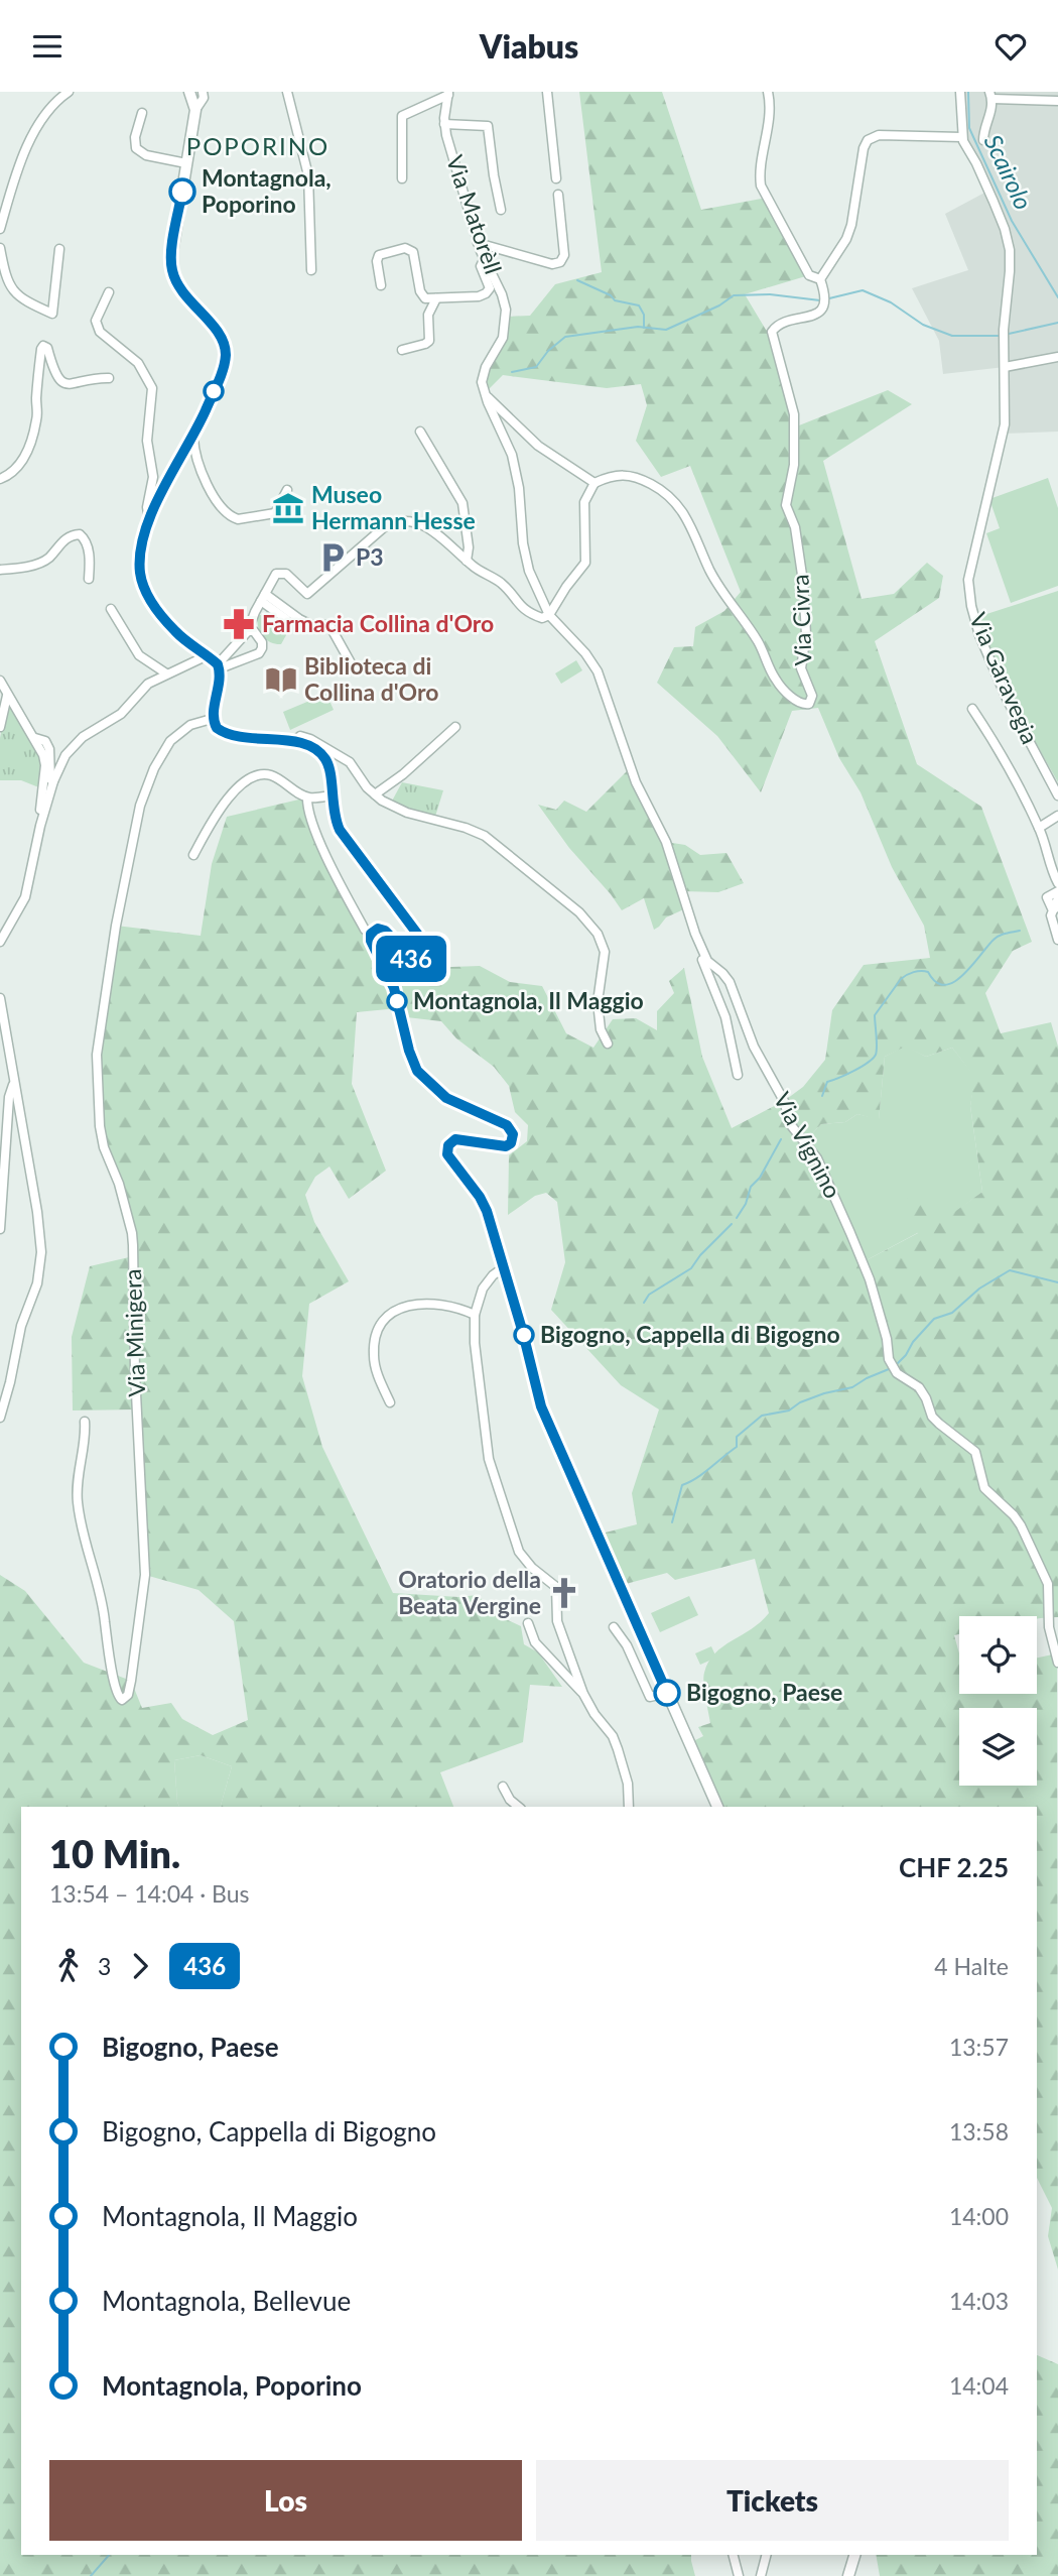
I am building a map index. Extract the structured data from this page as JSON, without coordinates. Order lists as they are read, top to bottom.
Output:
{
  "streets": {
    "street": [
      "Via Matorèll",
      "Via Civra",
      "Via Garavegia",
      "Via Vignino",
      "Via Minigera"
    ]
  },
  "districts": ["POPORINO"],
  "water": ["Scairolo"],
  "places": {
    "other": [
      "Montagnola, Poporino",
      "Montagnola, Il Maggio",
      "Bigogno, Cappella di Bigogno",
      "Bigogno, Paese"
    ],
    "museum": ["Museo Hermann Hesse"],
    "parking": ["P3"],
    "pharmacy": ["Farmacia Collina d'Oro"],
    "library": ["Biblioteca di Collina d'Oro"],
    "church": ["Oratorio della Beata Vergine"]
  },
  "lines": ["bus line 436"],
  "page": {
    "header": "Viabus",
    "on_map": "436",
    "heading": ["10 Min.", "13:54 – 14:04 · Bus", "CHF 2.25"],
    "legs": ["3", "436", "4 Halte"],
    "list": [
      {
        "name": "Bigogno, Paese",
        "value": "13:57"
      },
      {
        "name": "Bigogno, Cappella di Bigogno",
        "value": "13:58"
      },
      {
        "name": "Montagnola, Il Maggio",
        "value": "14:00"
      },
      {
        "name": "Montagnola, Bellevue",
        "value": "14:03"
      },
      {
        "name": "Montagnola, Poporino",
        "value": "14:04"
      }
    ],
    "buttons": ["Los", "Tickets"]
  }
}
